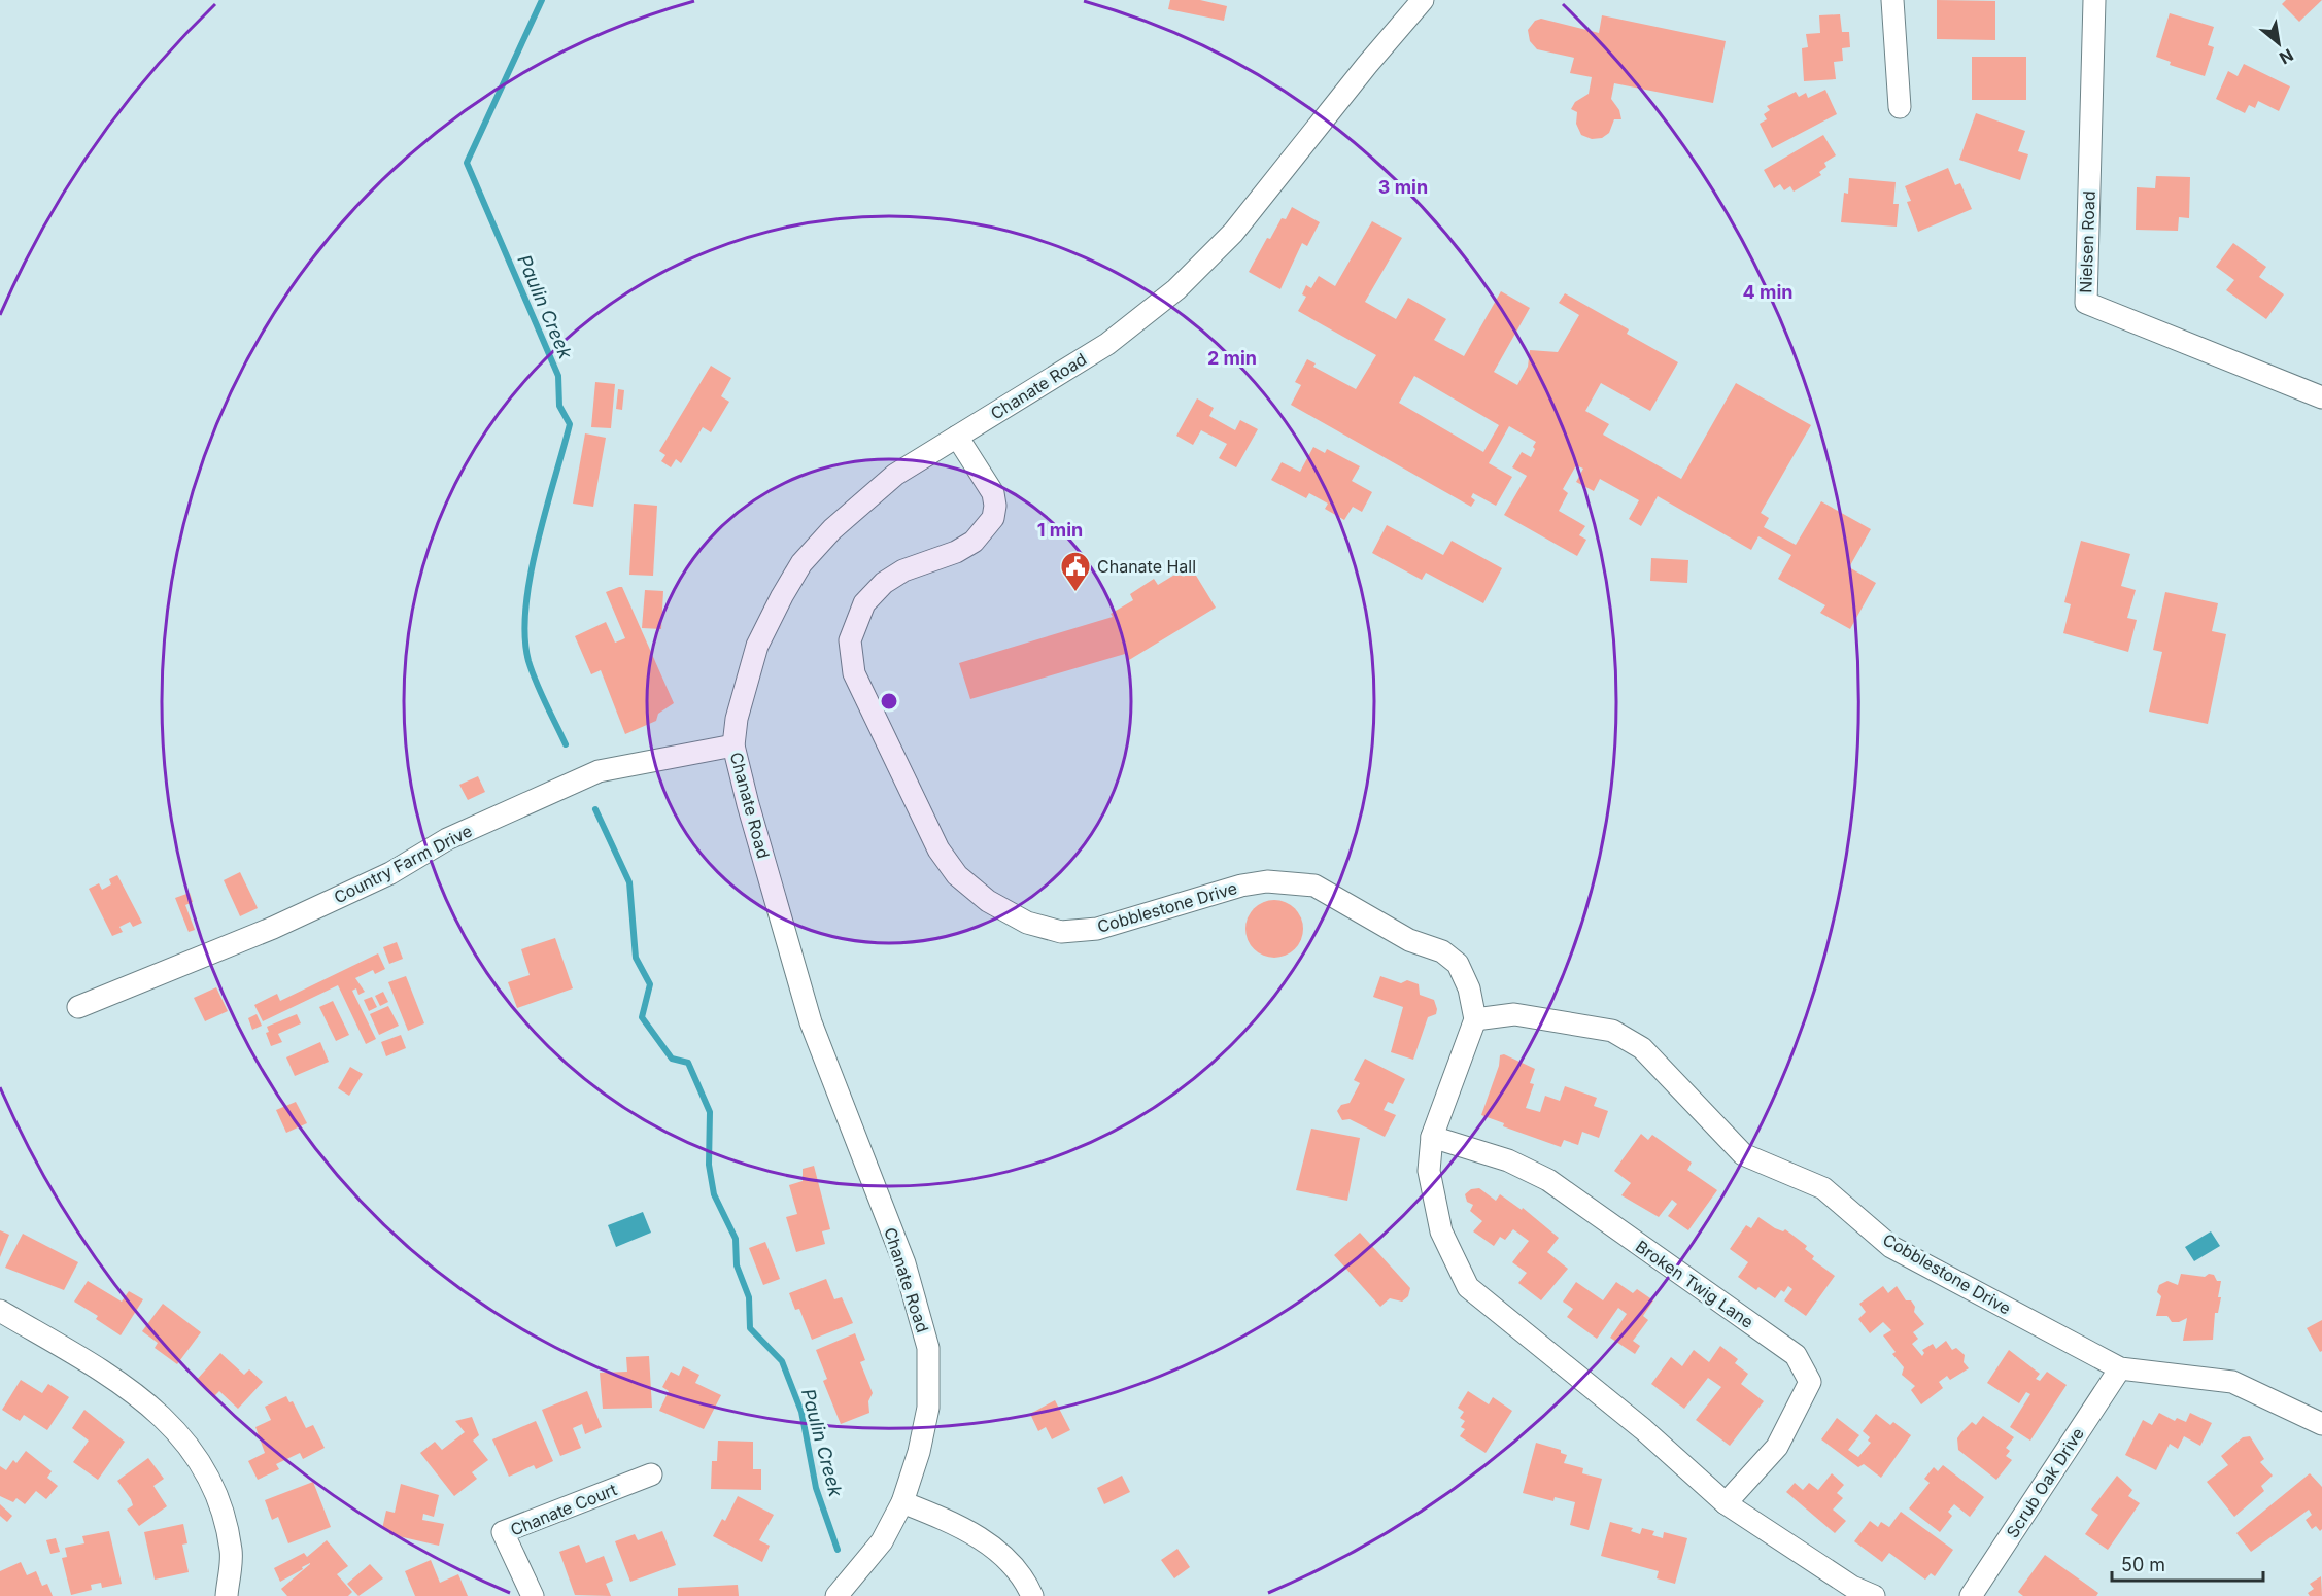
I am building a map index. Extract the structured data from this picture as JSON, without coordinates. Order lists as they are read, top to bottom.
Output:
{
  "streets": {
    "street": [
      "Nielsen Road",
      "Chanate Road",
      "Country Farm Drive",
      "Cobblestone Drive",
      "Broken Twig Lane",
      "Scrub Oak Drive",
      "Chanate Court"
    ]
  },
  "crossings": [
    ["Chanate Road", "Country Farm Drive"],
    ["Chanate Road", "Cobblestone Drive"],
    ["Cobblestone Drive", "Scrub Oak Drive"]
  ],
  "water": ["Paulin Creek"],
  "places": {
    "public building": ["Chanate Hall"]
  },
  "scale_bar": "50 m",
  "north": "bottom right",
  "rings": [
    "3 min",
    "4 min",
    "2 min",
    "1 min"
  ]
}
